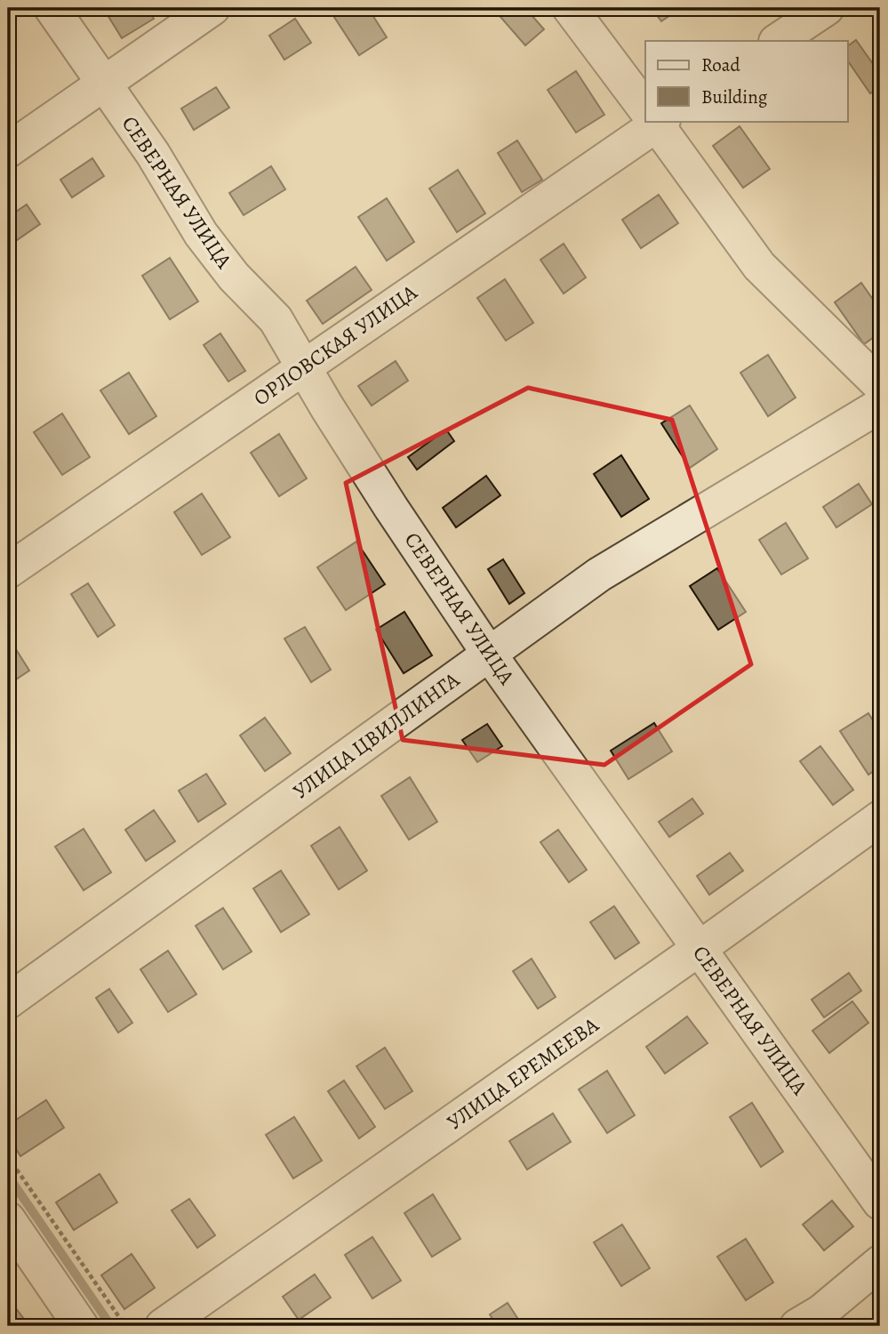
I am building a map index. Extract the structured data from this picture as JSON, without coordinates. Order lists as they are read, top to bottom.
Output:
{
  "streets": {
    "street": [
      "СЕВЕРНАЯ УЛИЦА",
      "ОРЛОВСКАЯ УЛИЦА",
      "УЛИЦА ЦВИЛЛИНГА",
      "УЛИЦА ЕРЕМЕЕВА"
    ]
  },
  "crossings": [
    ["СЕВЕРНАЯ УЛИЦА", "ОРЛОВСКАЯ УЛИЦА"],
    ["СЕВЕРНАЯ УЛИЦА", "УЛИЦА ЦВИЛЛИНГА"],
    ["СЕВЕРНАЯ УЛИЦА", "УЛИЦА ЕРЕМЕЕВА"]
  ],
  "legend": ["Road", "Building"]
}
